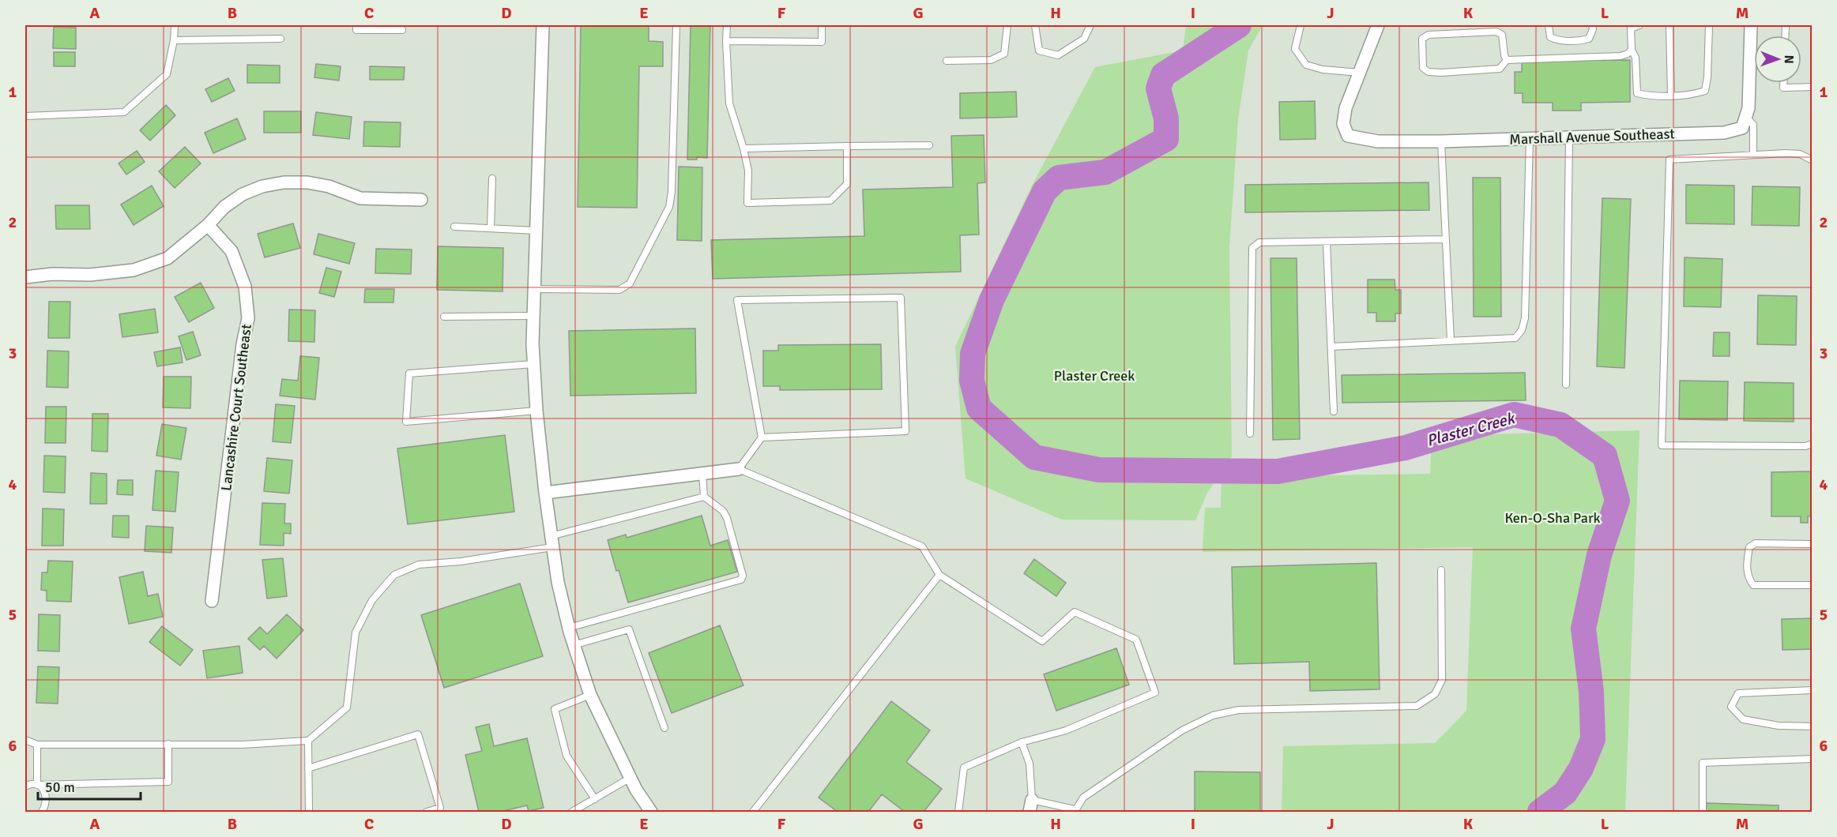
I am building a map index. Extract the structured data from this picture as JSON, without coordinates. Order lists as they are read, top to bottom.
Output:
{
  "streets": {
    "street": ["Marshall Avenue Southeast", "Lancashire Court Southeast"]
  },
  "water": ["Plaster Creek"],
  "parks": ["Plaster Creek", "Ken-O-Sha Park"],
  "scale_bar": "50 m",
  "north": "right",
  "grid": {
    "columns": [
      "A",
      "B",
      "C",
      "D",
      "E",
      "F",
      "G",
      "H",
      "I",
      "J",
      "K",
      "L",
      "M"
    ],
    "rows": [
      "1",
      "2",
      "3",
      "4",
      "5",
      "6"
    ]
  }
}
